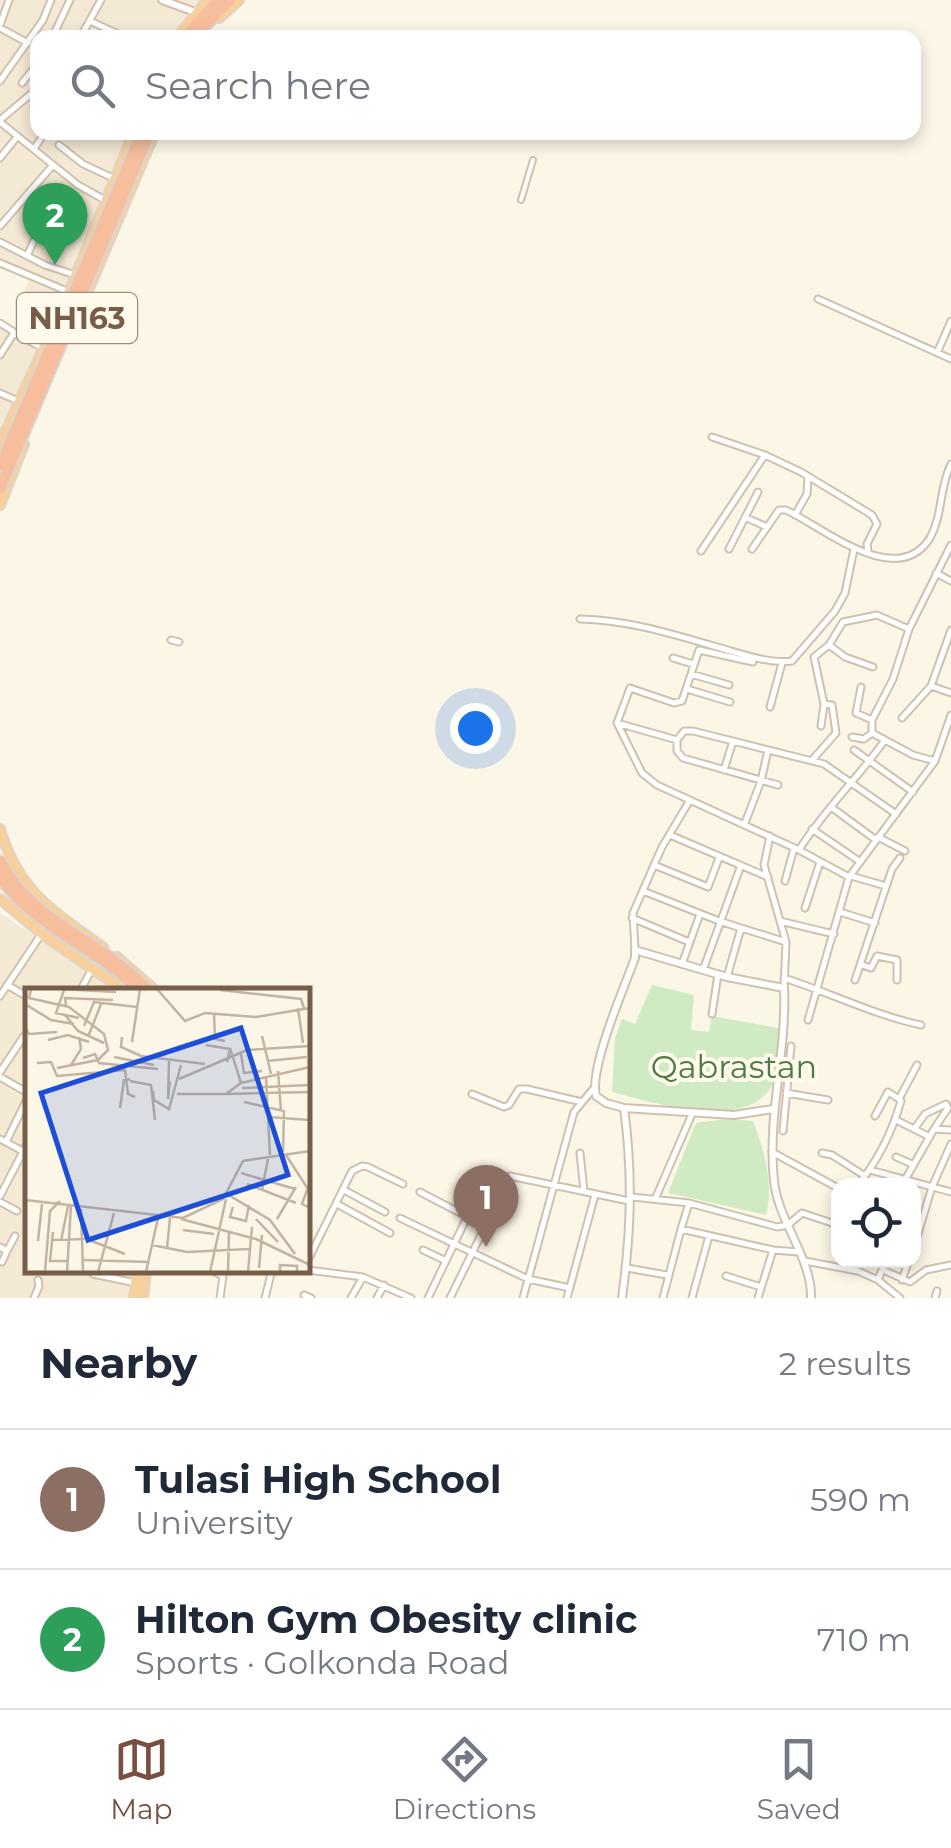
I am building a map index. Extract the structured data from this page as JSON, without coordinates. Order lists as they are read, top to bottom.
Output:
{
  "streets": {
    "highway": ["NH163"]
  },
  "parks": ["Qabrastan"],
  "page": {
    "search": "Search here",
    "pins": ["2", "1"],
    "heading": ["Nearby", "2 results"],
    "list": [
      {
        "mark": "1",
        "name": "Tulasi High School",
        "note": "University",
        "value": "590 m"
      },
      {
        "mark": "2",
        "name": "Hilton Gym Obesity clinic",
        "note": "Sports · Golkonda Road",
        "value": "710 m"
      }
    ],
    "nav": ["Map", "Directions", "Saved"]
  }
}
